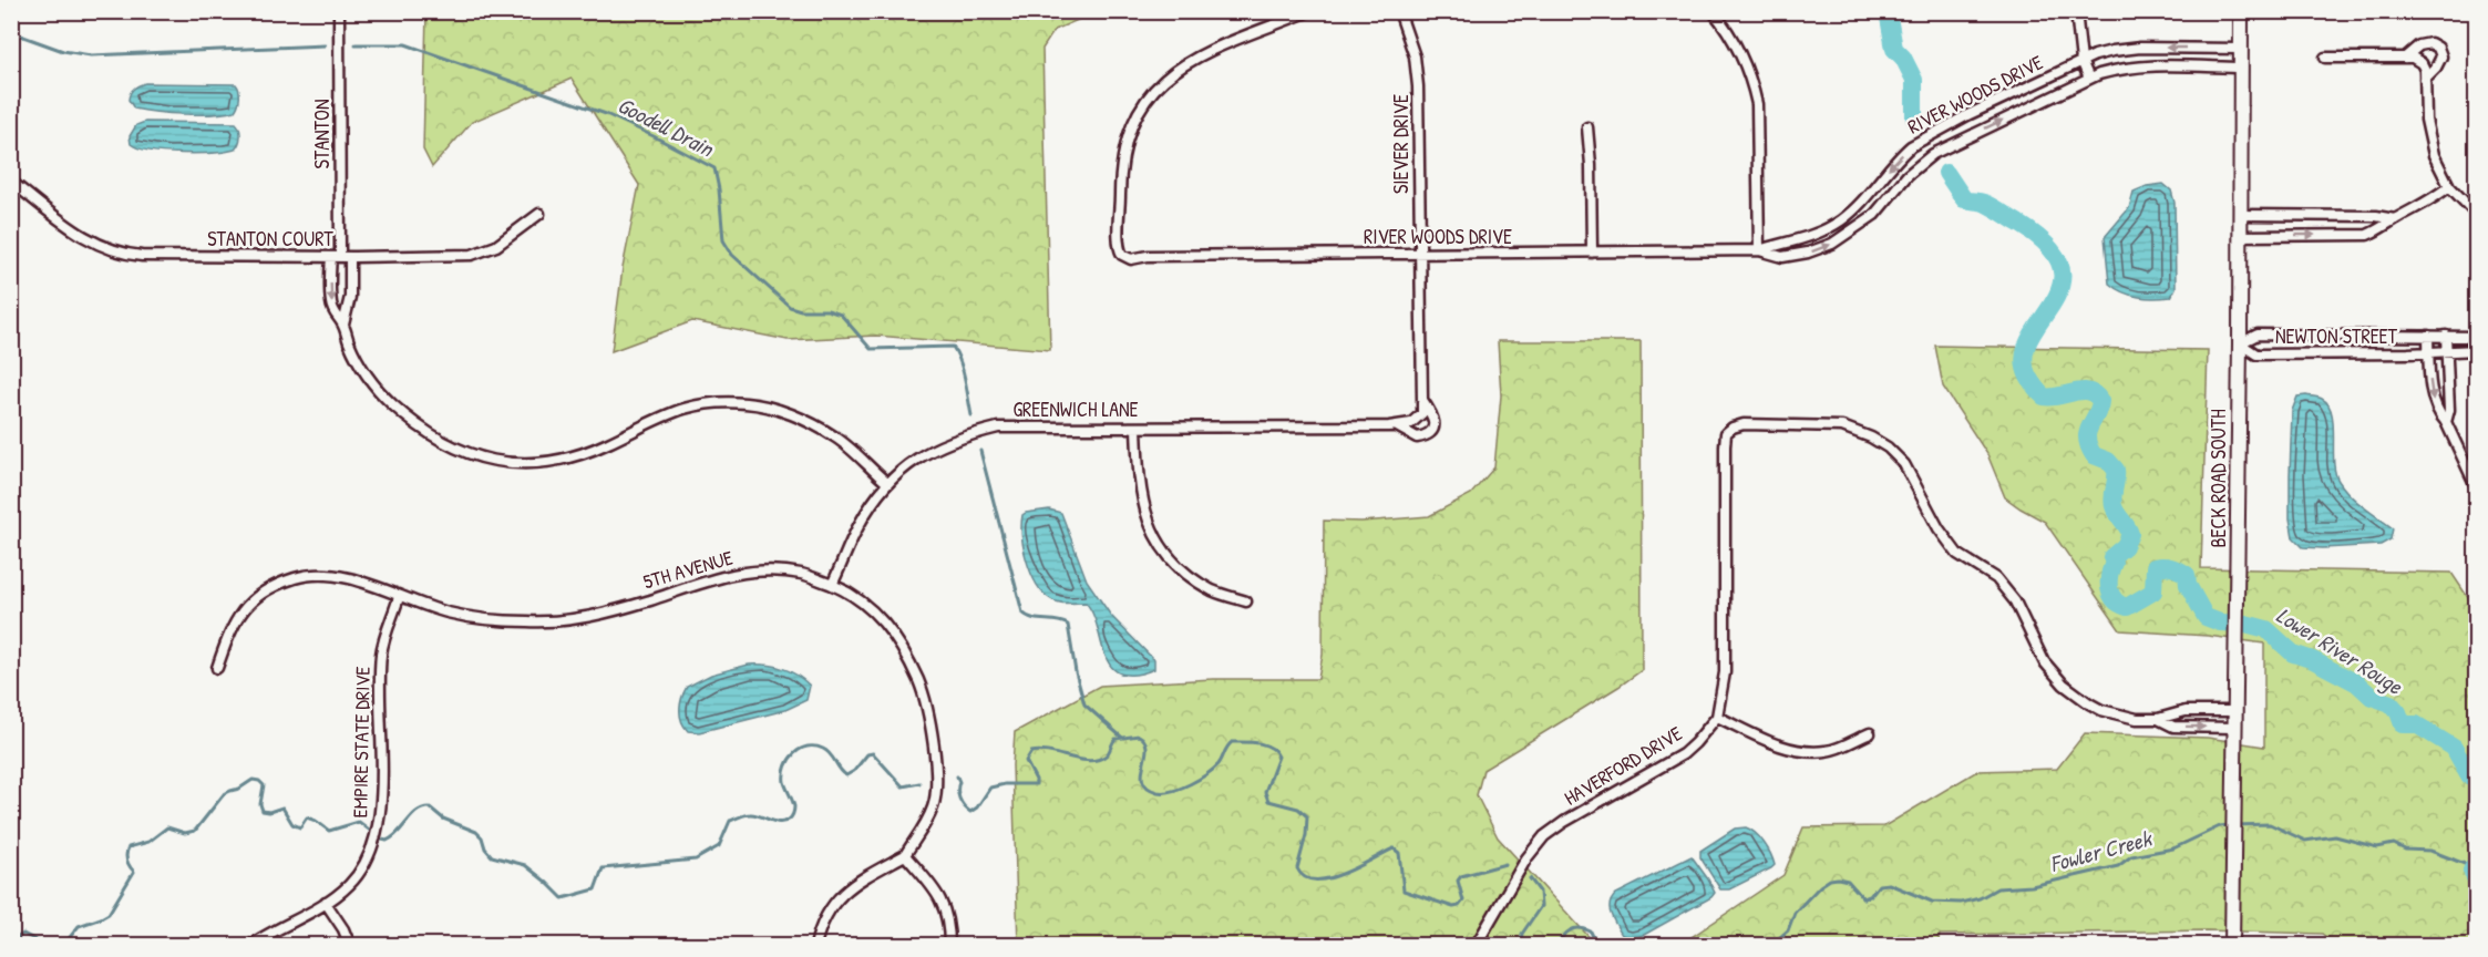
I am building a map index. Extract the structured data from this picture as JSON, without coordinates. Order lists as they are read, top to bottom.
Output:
{
  "streets": {
    "main road": ["BECK ROAD SOUTH"],
    "street": [
      "RIVER WOODS DRIVE",
      "STANTON",
      "SIEVER DRIVE",
      "STANTON COURT",
      "NEWTON STREET",
      "GREENWICH LANE",
      "5TH AVENUE",
      "EMPIRE STATE DRIVE",
      "HAVERFORD DRIVE"
    ]
  },
  "crossings": [
    ["RIVER WOODS DRIVE", "SIEVER DRIVE"],
    ["RIVER WOODS DRIVE", "BECK ROAD SOUTH"],
    ["STANTON", "STANTON COURT"],
    ["SIEVER DRIVE", "GREENWICH LANE"],
    ["NEWTON STREET", "BECK ROAD SOUTH"],
    ["GREENWICH LANE", "5TH AVENUE"],
    ["5TH AVENUE", "EMPIRE STATE DRIVE"]
  ],
  "water": ["Goodell Drain", "Lower River Rouge", "Fowler Creek"]
}
